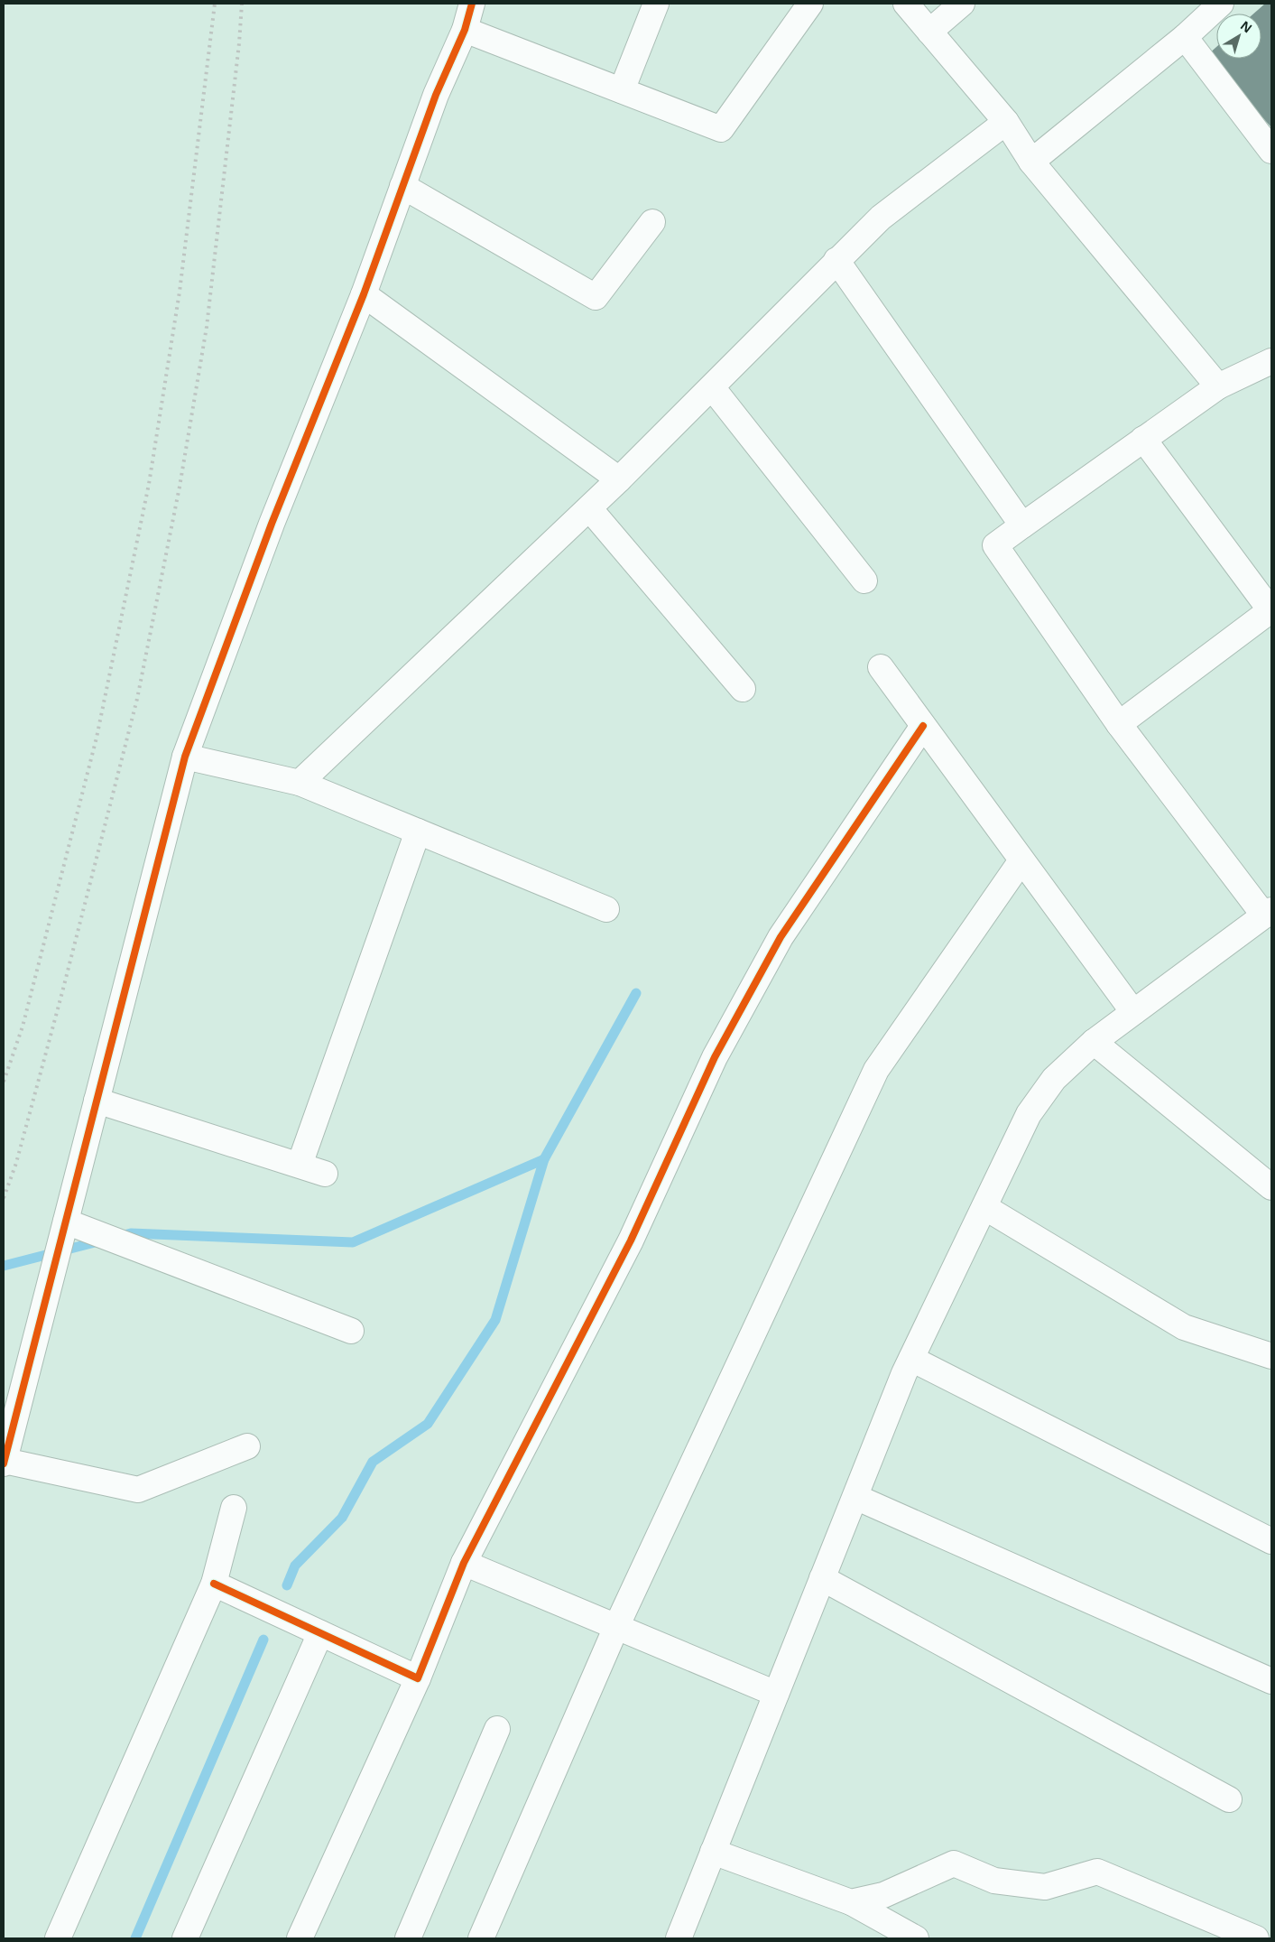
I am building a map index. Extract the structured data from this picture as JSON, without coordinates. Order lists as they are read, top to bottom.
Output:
{
  "north": "top right"
}
